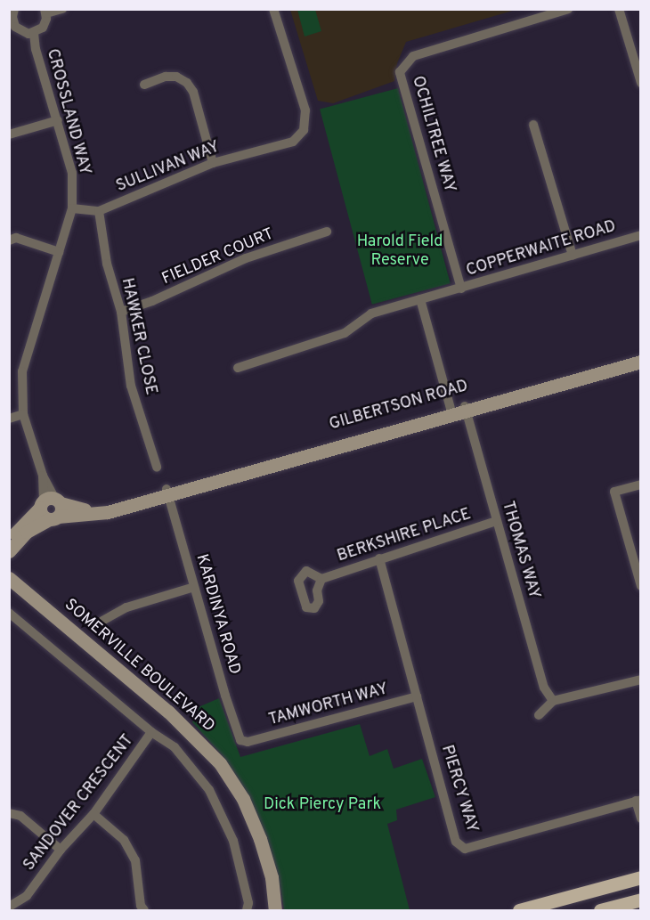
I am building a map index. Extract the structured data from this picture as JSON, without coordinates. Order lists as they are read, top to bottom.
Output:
{
  "streets": {
    "street": [
      "CROSSLAND WAY",
      "OCHILTREE WAY",
      "SULLIVAN WAY",
      "COPPERWAITE ROAD",
      "FIELDER COURT",
      "HAWKER CLOSE",
      "GILBERTSON ROAD",
      "BERKSHIRE PLACE",
      "THOMAS WAY",
      "KARDINYA ROAD",
      "SOMERVILLE BOULEVARD",
      "TAMWORTH WAY",
      "PIERCY WAY",
      "SANDOVER CRESCENT"
    ]
  },
  "crossings": [
    ["CROSSLAND WAY", "SULLIVAN WAY"],
    ["CROSSLAND WAY", "GILBERTSON ROAD"],
    ["OCHILTREE WAY", "COPPERWAITE ROAD"],
    ["SULLIVAN WAY", "HAWKER CLOSE"],
    ["FIELDER COURT", "HAWKER CLOSE"],
    ["GILBERTSON ROAD", "THOMAS WAY"],
    ["GILBERTSON ROAD", "KARDINYA ROAD"],
    ["BERKSHIRE PLACE", "THOMAS WAY"],
    ["BERKSHIRE PLACE", "PIERCY WAY"],
    ["KARDINYA ROAD", "TAMWORTH WAY"],
    ["TAMWORTH WAY", "PIERCY WAY"]
  ],
  "parks": ["Harold Field Reserve", "Dick Piercy Park"]
}
